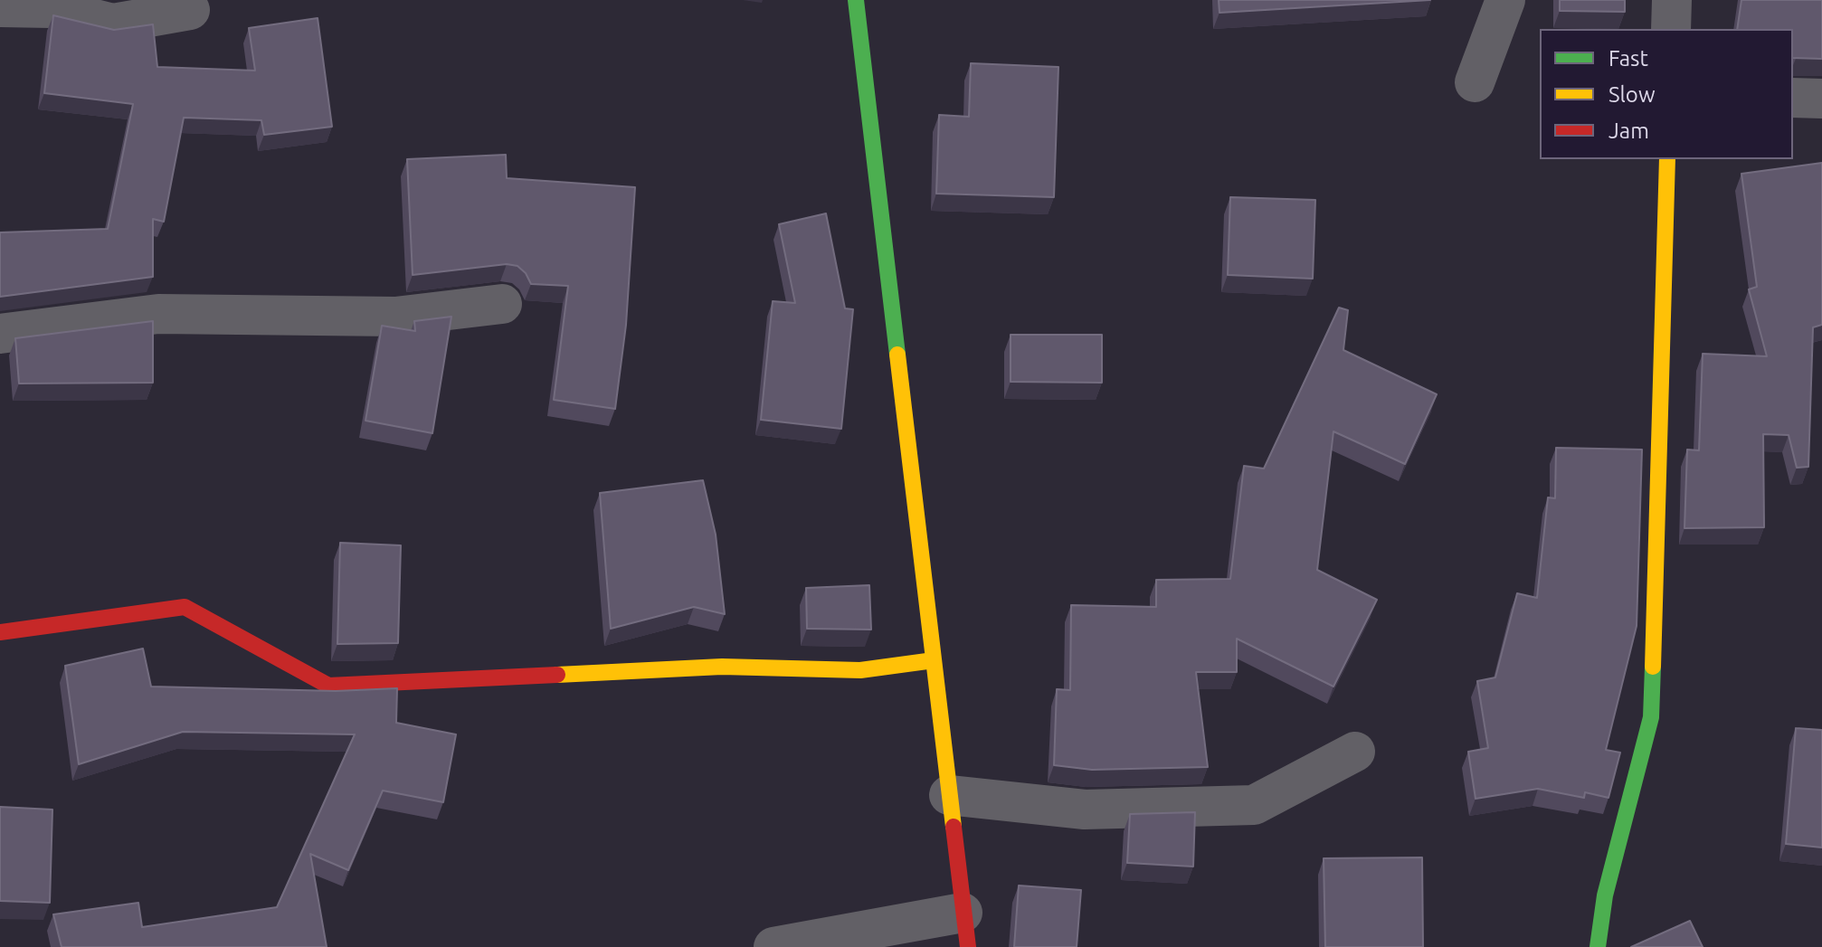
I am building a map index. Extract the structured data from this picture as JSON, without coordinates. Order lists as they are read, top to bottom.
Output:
{
  "legend": ["Fast", "Slow", "Jam"]
}
